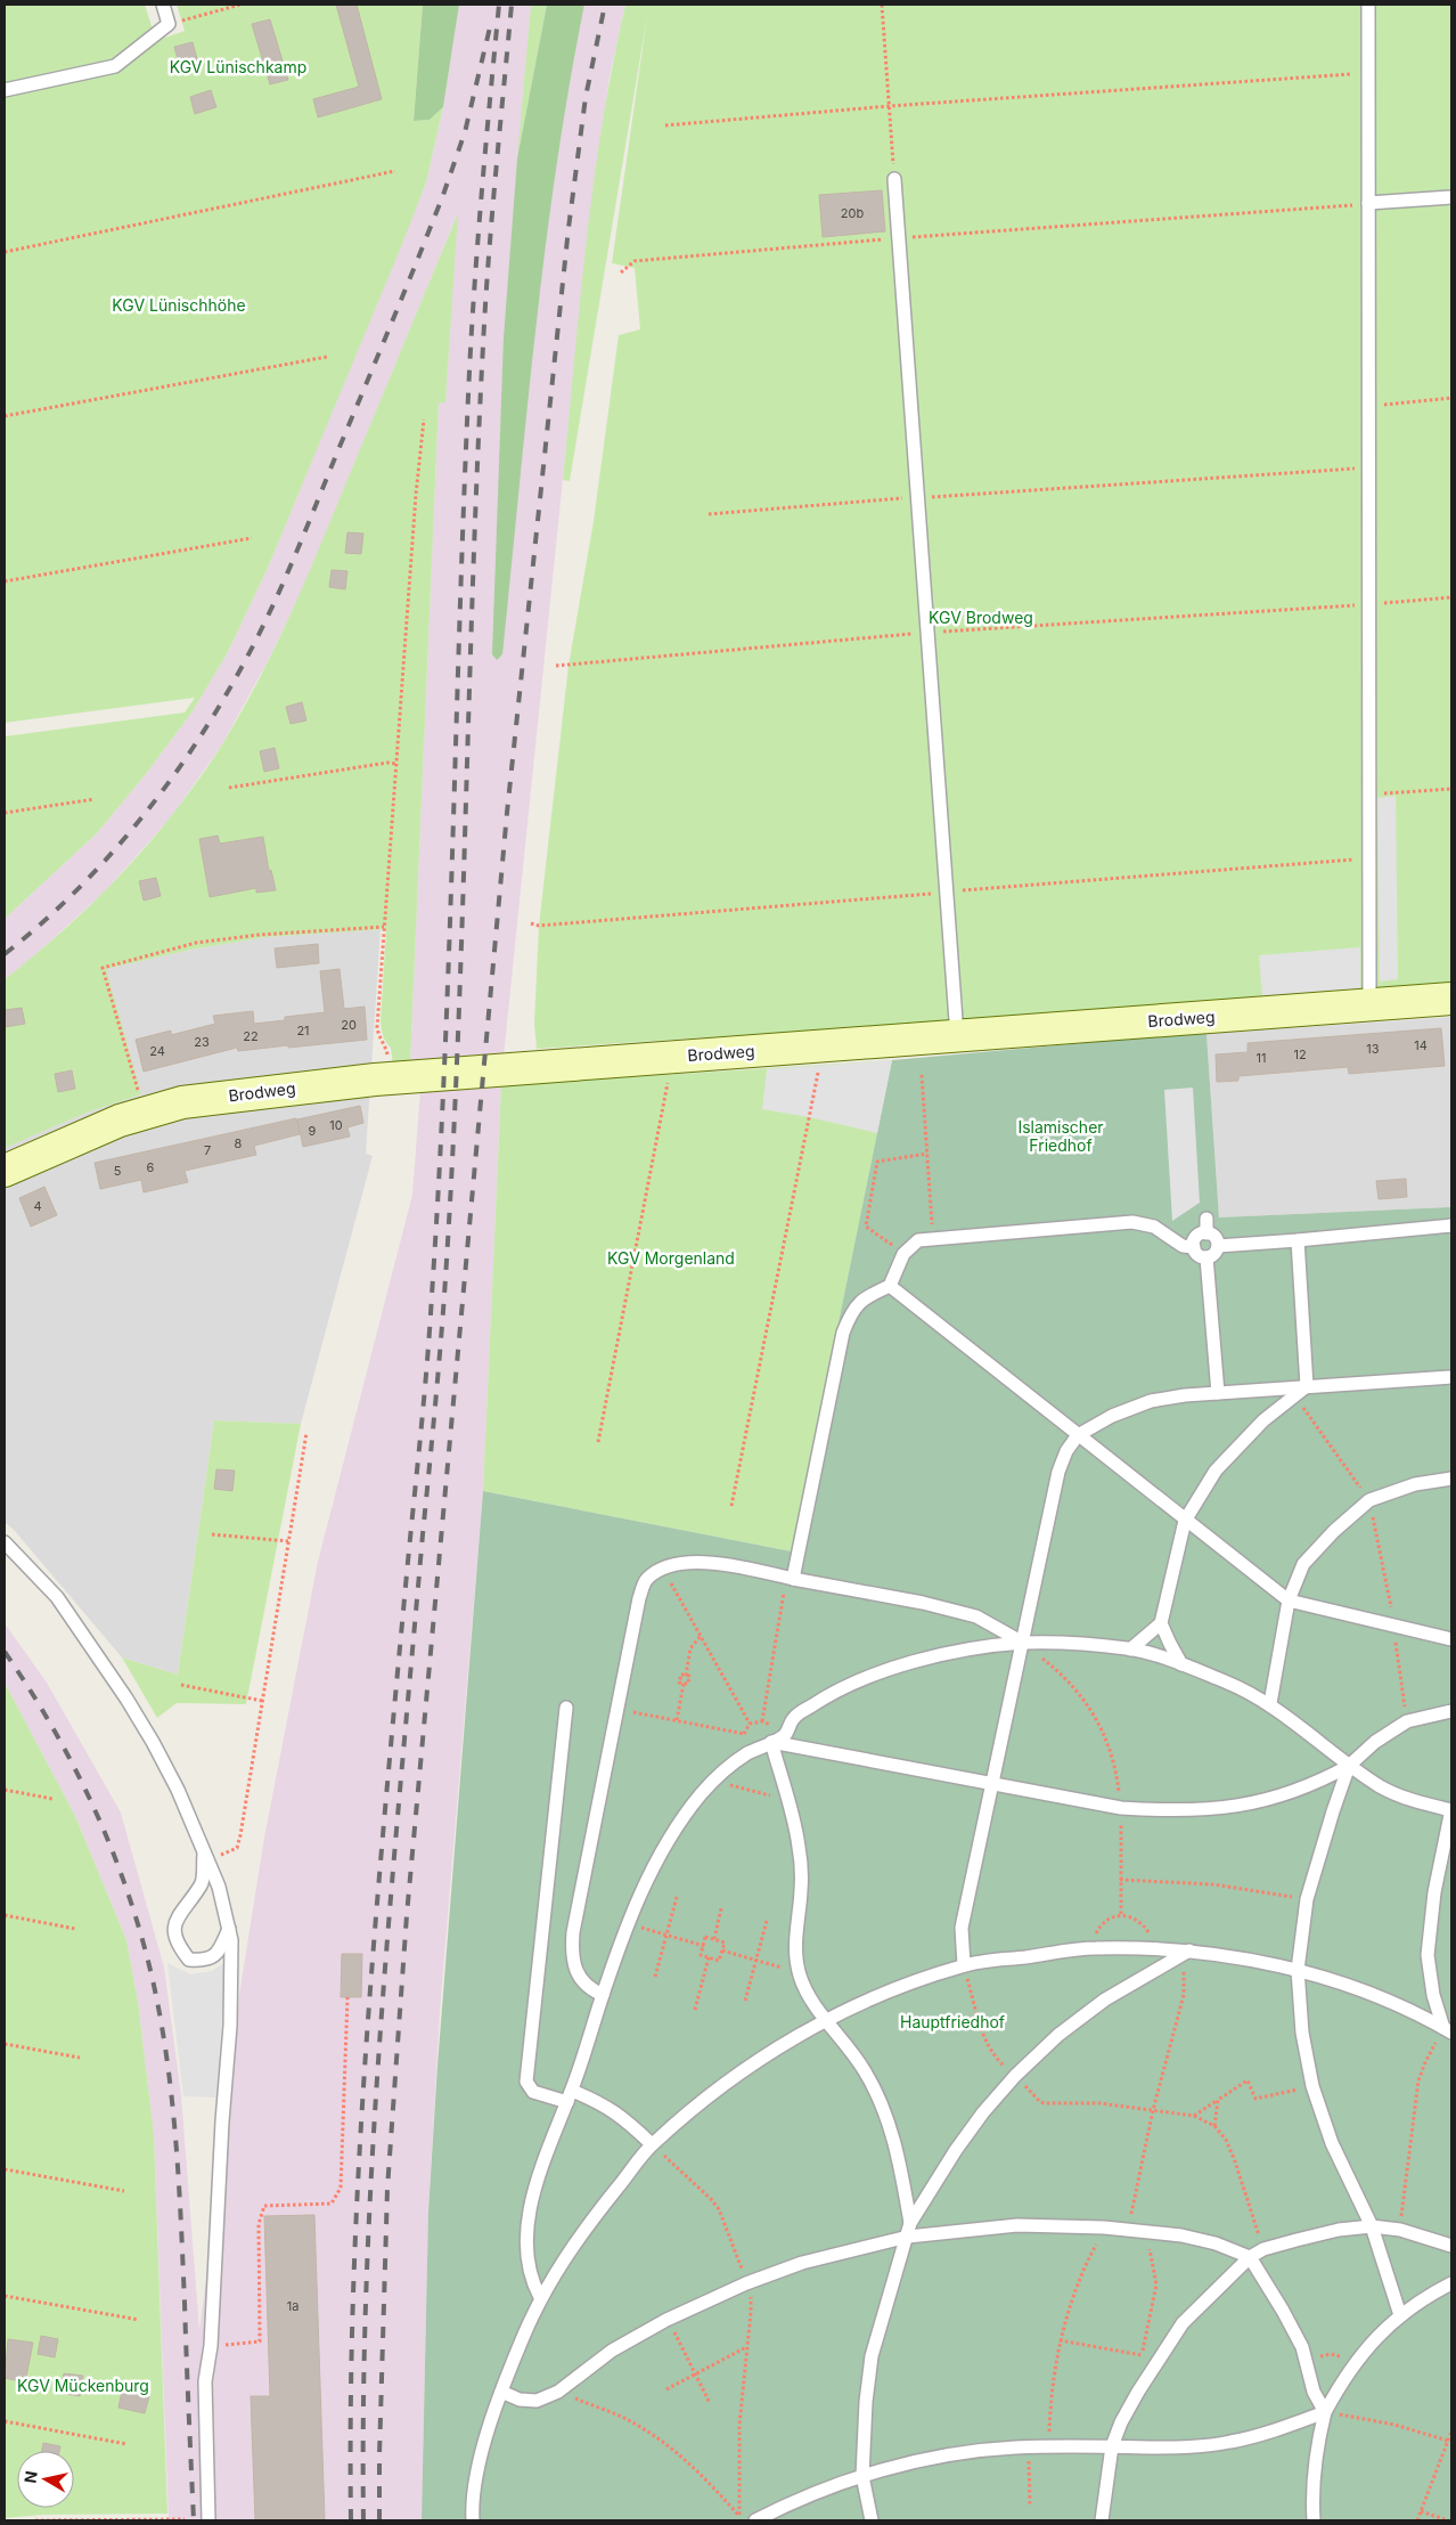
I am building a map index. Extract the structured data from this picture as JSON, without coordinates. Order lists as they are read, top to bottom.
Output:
{
  "streets": {
    "street": ["Brodweg"]
  },
  "parks": [
    "KGV Lünischkamp",
    "KGV Lünischhöhe",
    "KGV Brodweg",
    "Islamischer Friedhof",
    "KGV Morgenland",
    "Hauptfriedhof",
    "KGV Mückenburg"
  ],
  "house_numbers": [
    "20b",
    "20",
    "21",
    "22",
    "23",
    "14",
    "13",
    "24",
    "12",
    "11",
    "10",
    "9",
    "8",
    "7",
    "6",
    "5",
    "4",
    "1a"
  ],
  "north": "left"
}
